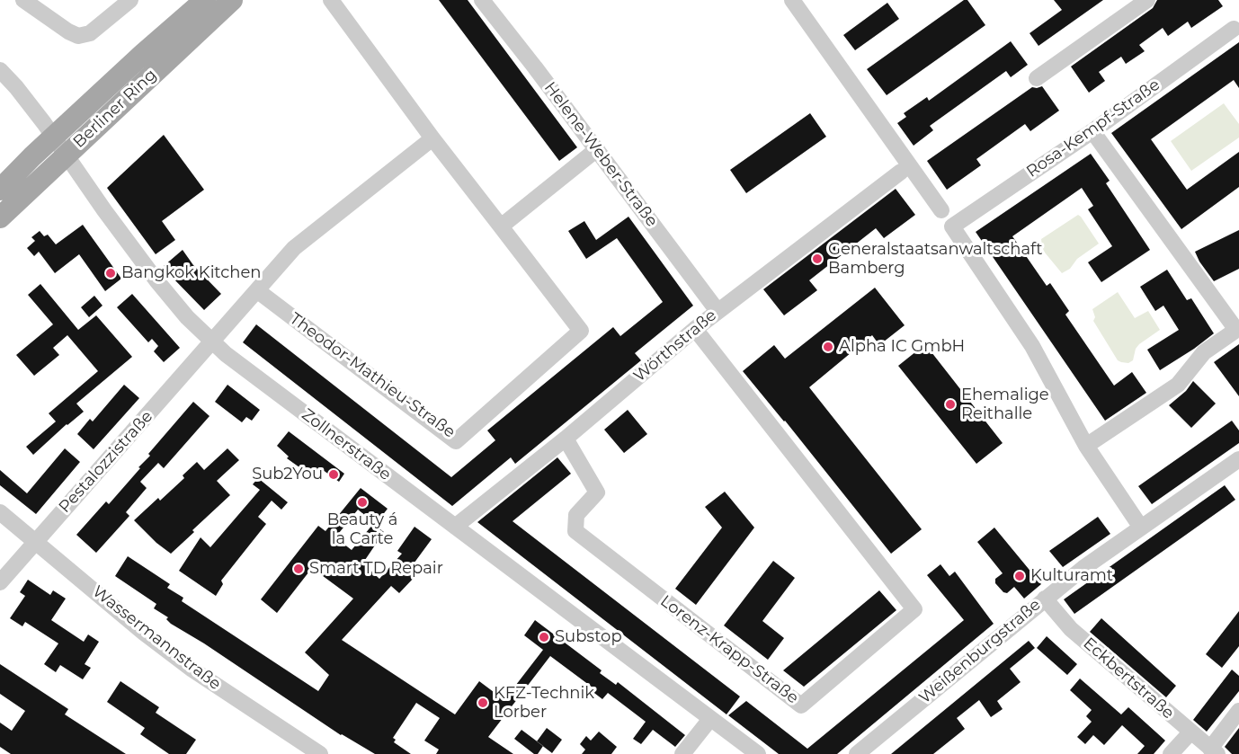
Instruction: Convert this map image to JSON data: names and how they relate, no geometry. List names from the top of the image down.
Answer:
{
  "streets": {
    "main road": ["Berliner Ring"],
    "street": [
      "Rosa-Kempf-Straße",
      "Helene-Weber-Straße",
      "Wörthstraße",
      "Theodor-Mathieu-Straße",
      "Zollnerstraße",
      "Pestalozzistraße",
      "Wassermannstraße",
      "Lorenz-Krapp-Straße",
      "Weißenburgstraße",
      "Eckbertstraße"
    ]
  },
  "crossings": [
    ["Berliner Ring", "Zollnerstraße"],
    ["Helene-Weber-Straße", "Wörthstraße"],
    ["Wörthstraße", "Zollnerstraße"],
    ["Wörthstraße", "Lorenz-Krapp-Straße"],
    ["Theodor-Mathieu-Straße", "Pestalozzistraße"],
    ["Zollnerstraße", "Pestalozzistraße"],
    ["Pestalozzistraße", "Wassermannstraße"],
    ["Weißenburgstraße", "Eckbertstraße"]
  ],
  "places": [
    "Generalstaatsanwaltschaft Bamberg",
    "Bangkok Kitchen",
    "Alpha IC GmbH",
    "Ehemalige Reithalle",
    "Sub2You",
    "Beauty á la Carte",
    "Smart TD Repair",
    "Kulturamt",
    "Substop",
    "KFZ-Technik Lorber"
  ]
}
